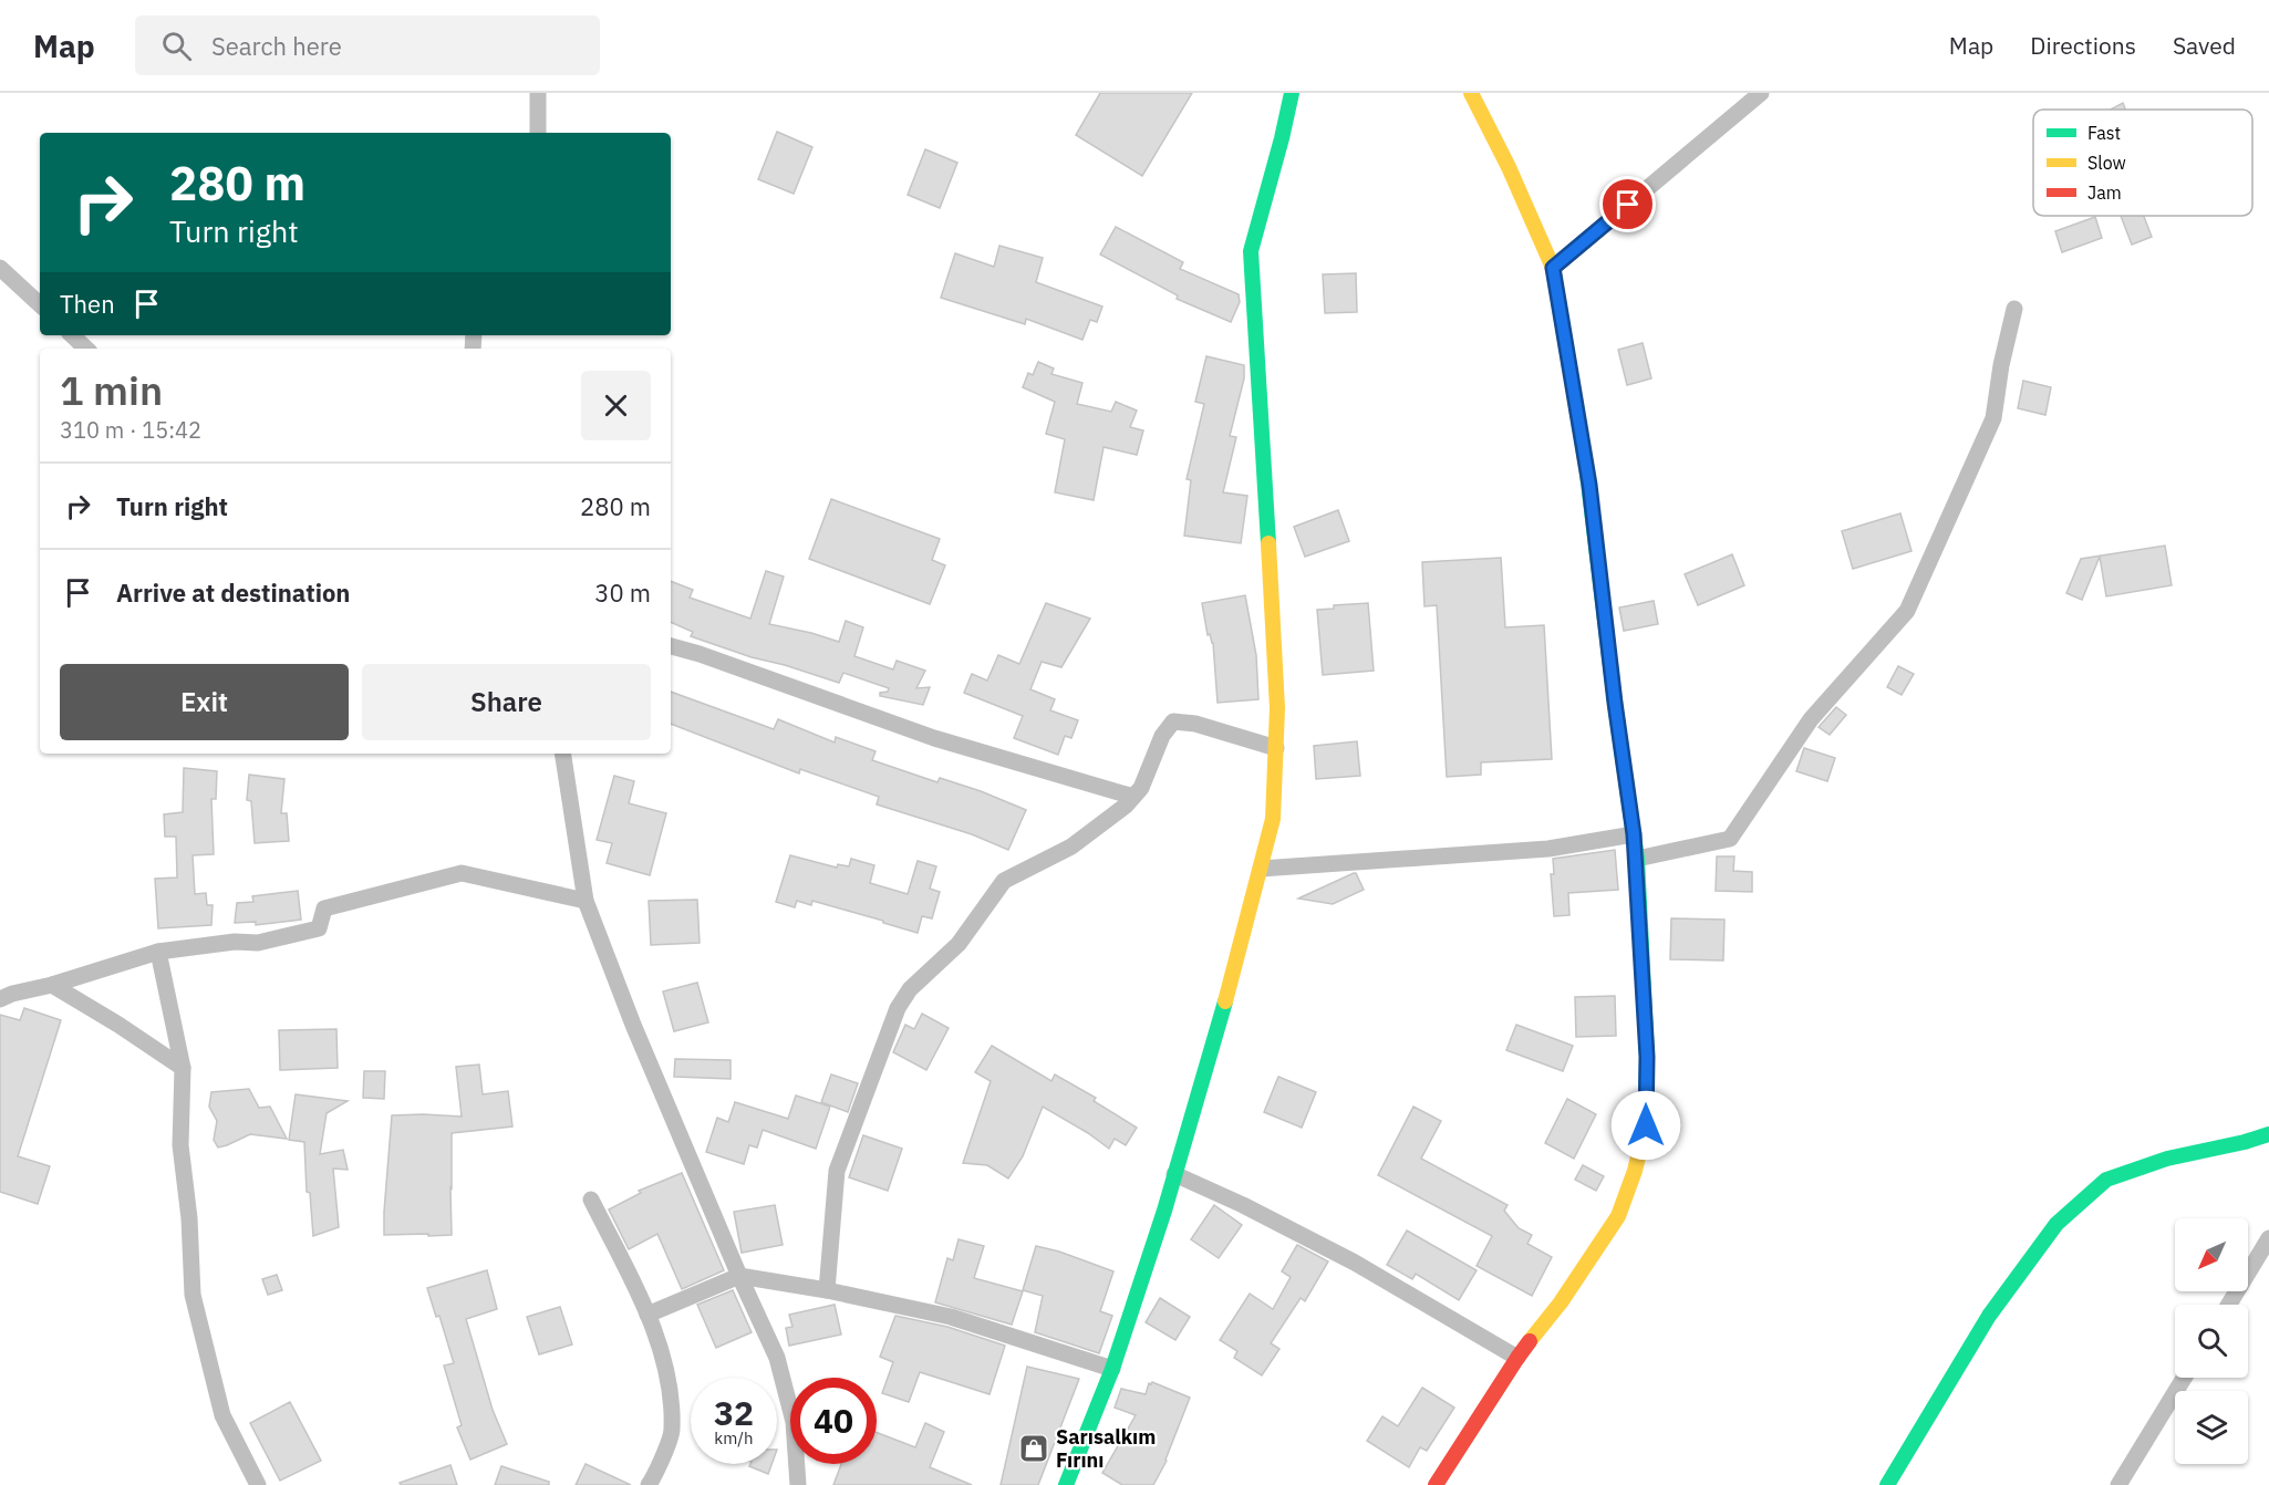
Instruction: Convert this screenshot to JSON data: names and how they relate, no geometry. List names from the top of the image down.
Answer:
{
  "places": {
    "shop": ["Sarısalkım Fırını"]
  },
  "legend": ["Fast", "Slow", "Jam"],
  "north": "bottom left",
  "page": {
    "header": "Map",
    "search": "Search here",
    "nav": ["Map", "Directions", "Saved"],
    "turn": ["280 m", "Turn right"],
    "then": "Then",
    "heading": ["1 min", "310 m · 15:42"],
    "list": [
      {
        "name": "Turn right",
        "value": "280 m"
      },
      {
        "name": "Arrive at destination",
        "value": "30 m"
      }
    ],
    "buttons": ["Exit", "Share"],
    "speed": "32 km/h",
    "limit": "40"
  }
}
